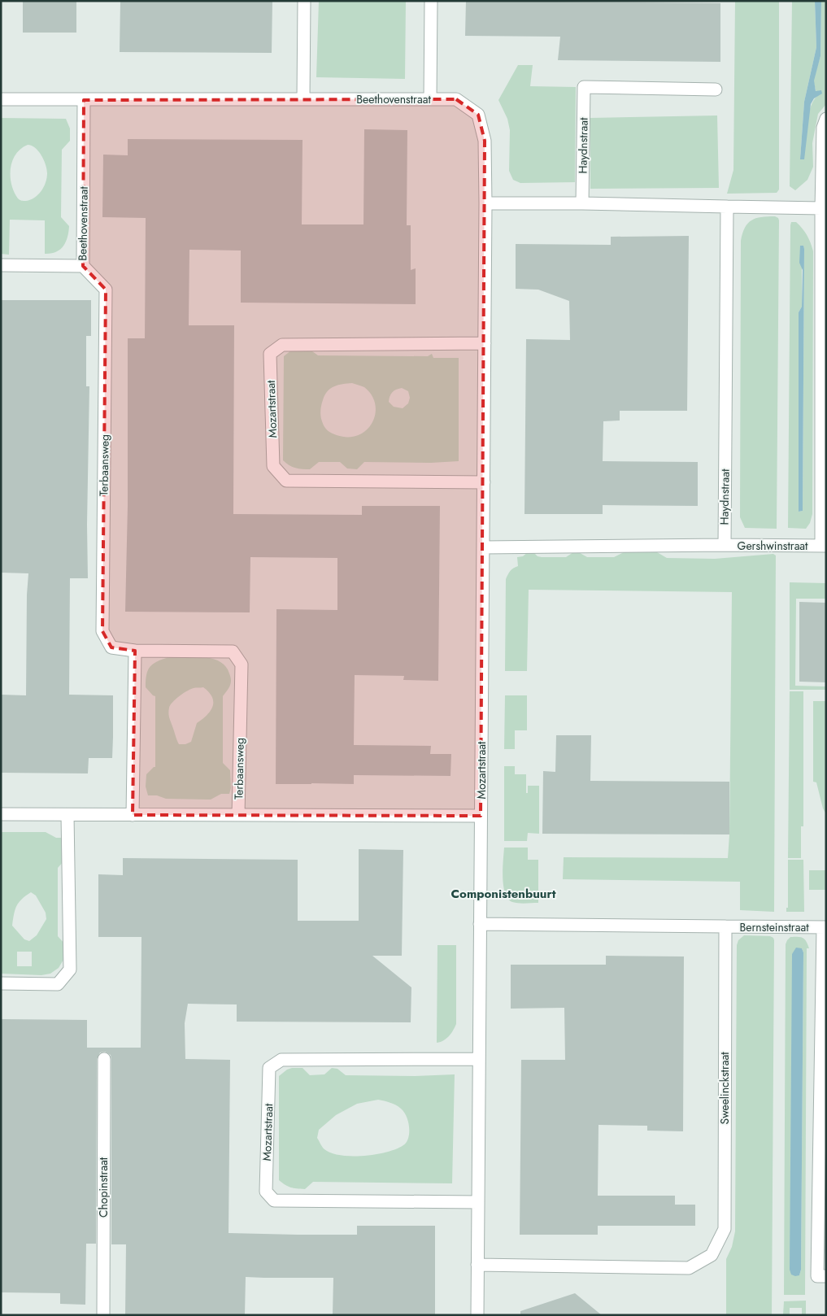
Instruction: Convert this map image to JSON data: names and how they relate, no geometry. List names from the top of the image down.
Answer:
{
  "streets": {
    "street": [
      "Beethovenstraat",
      "Haydnstraat",
      "Mozartstraat",
      "Terbaansweg",
      "Gershwinstraat",
      "Bernsteinstraat",
      "Sweelinckstraat",
      "Chopinstraat"
    ]
  },
  "crossings": [
    ["Beethovenstraat", "Mozartstraat"],
    ["Beethovenstraat", "Terbaansweg"],
    ["Haydnstraat", "Gershwinstraat"],
    ["Mozartstraat", "Terbaansweg"],
    ["Mozartstraat", "Sweelinckstraat"],
    ["Bernsteinstraat", "Sweelinckstraat"]
  ],
  "districts": ["Componistenbuurt"]
}
